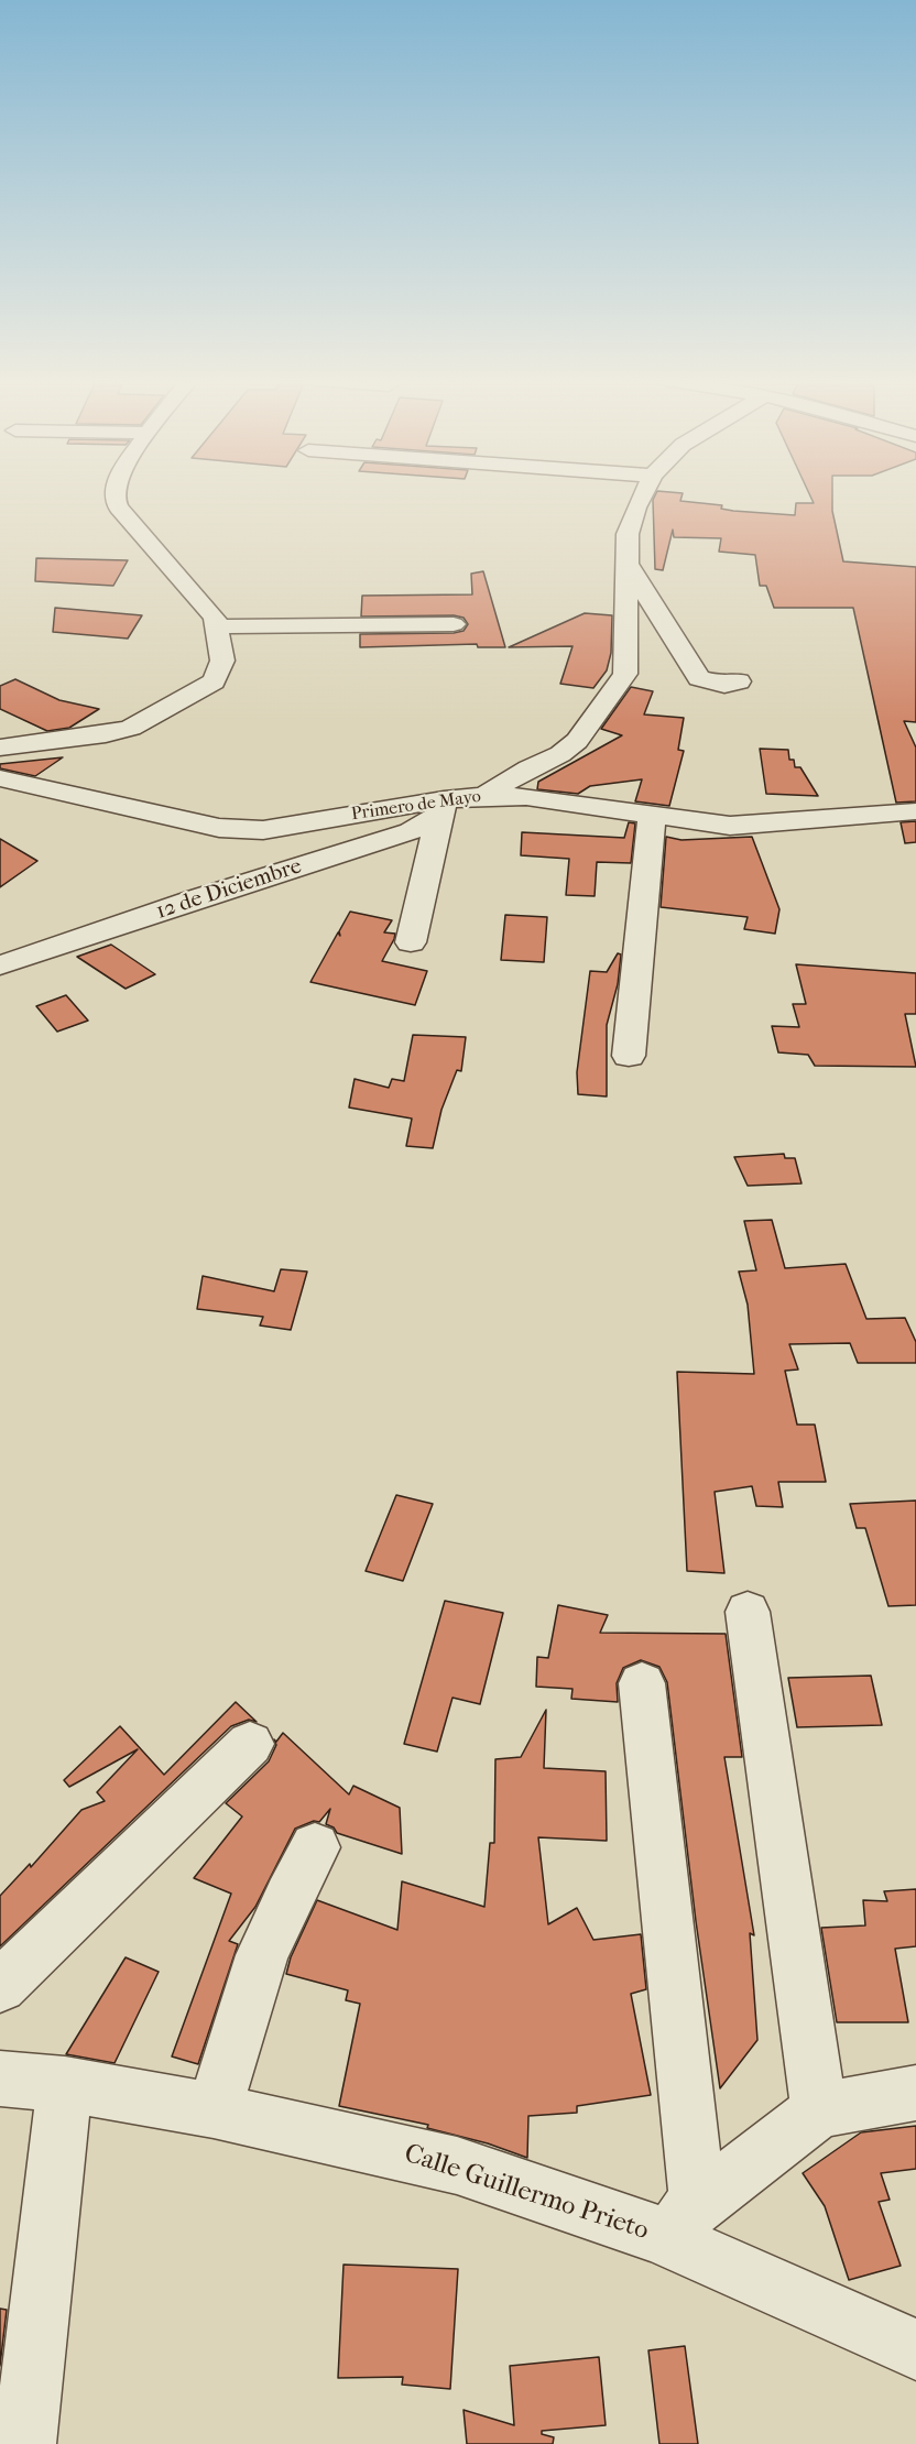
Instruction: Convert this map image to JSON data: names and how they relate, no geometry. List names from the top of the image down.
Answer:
{
  "streets": {
    "street": ["Primero de Mayo", "12 de Diciembre", "Calle Guillermo Prieto"]
  },
  "crossings": [
    ["Primero de Mayo", "12 de Diciembre"]
  ]
}
